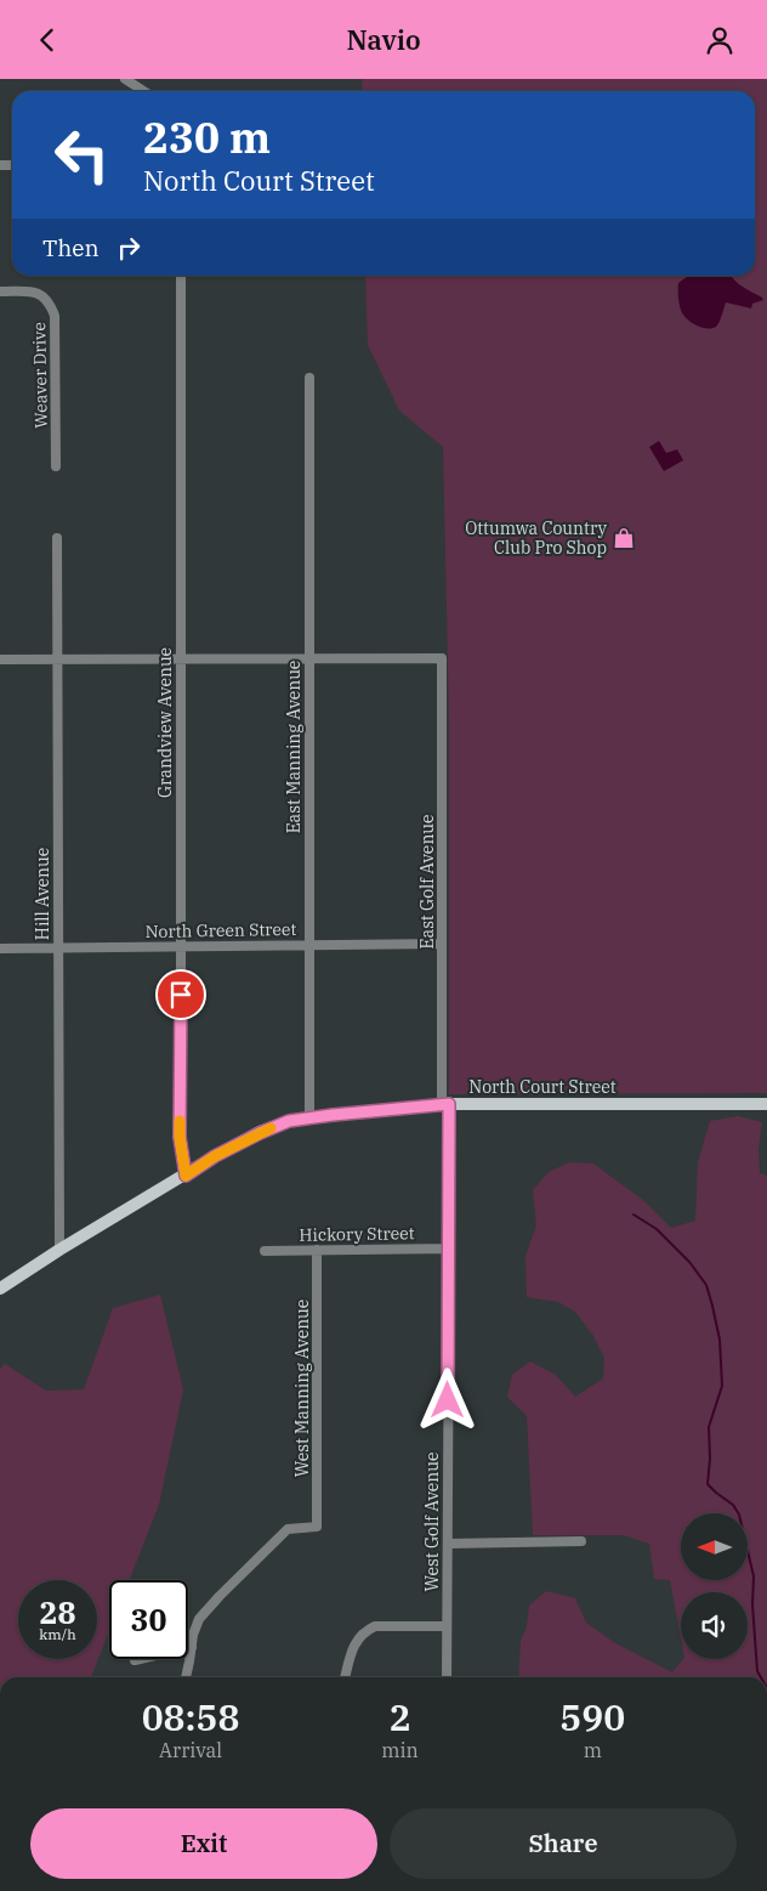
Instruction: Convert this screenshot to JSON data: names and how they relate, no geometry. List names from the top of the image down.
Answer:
{
  "streets": {
    "main road": ["North Court Street"],
    "street": [
      "Weaver Drive",
      "Grandview Avenue",
      "East Manning Avenue",
      "East Golf Avenue",
      "Hill Avenue",
      "North Green Street",
      "Hickory Street",
      "West Manning Avenue",
      "West Golf Avenue"
    ]
  },
  "crossings": [
    ["Grandview Avenue", "North Green Street"],
    ["Grandview Avenue", "North Court Street"],
    ["East Manning Avenue", "East Golf Avenue"],
    ["East Manning Avenue", "North Green Street"],
    ["East Manning Avenue", "North Court Street"],
    ["East Golf Avenue", "North Green Street"],
    ["East Golf Avenue", "North Court Street"],
    ["East Golf Avenue", "West Golf Avenue"],
    ["Hill Avenue", "North Green Street"],
    ["Hill Avenue", "North Court Street"],
    ["North Court Street", "West Golf Avenue"],
    ["Hickory Street", "West Manning Avenue"],
    ["Hickory Street", "West Golf Avenue"]
  ],
  "places": {
    "shop": ["Ottumwa Country Club Pro Shop"]
  },
  "north": "left",
  "page": {
    "header": "Navio",
    "turn": ["230 m", "North Court Street"],
    "then": "Then",
    "speed": "28 km/h",
    "limit": "30",
    "eta": [
      "08:58",
      "Arrival",
      "2",
      "min",
      "590",
      "m"
    ],
    "buttons": ["Exit", "Share"]
  }
}
